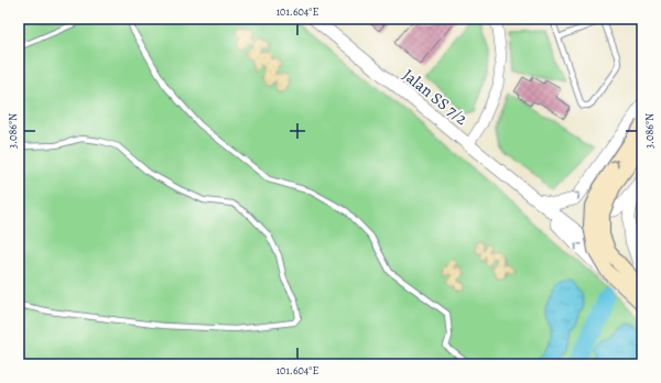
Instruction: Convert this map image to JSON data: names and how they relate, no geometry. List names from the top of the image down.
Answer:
{
  "streets": {
    "street": ["Jalan SS 7/2"]
  },
  "coordinates": ["101.604°E", "3.086°N"]
}
